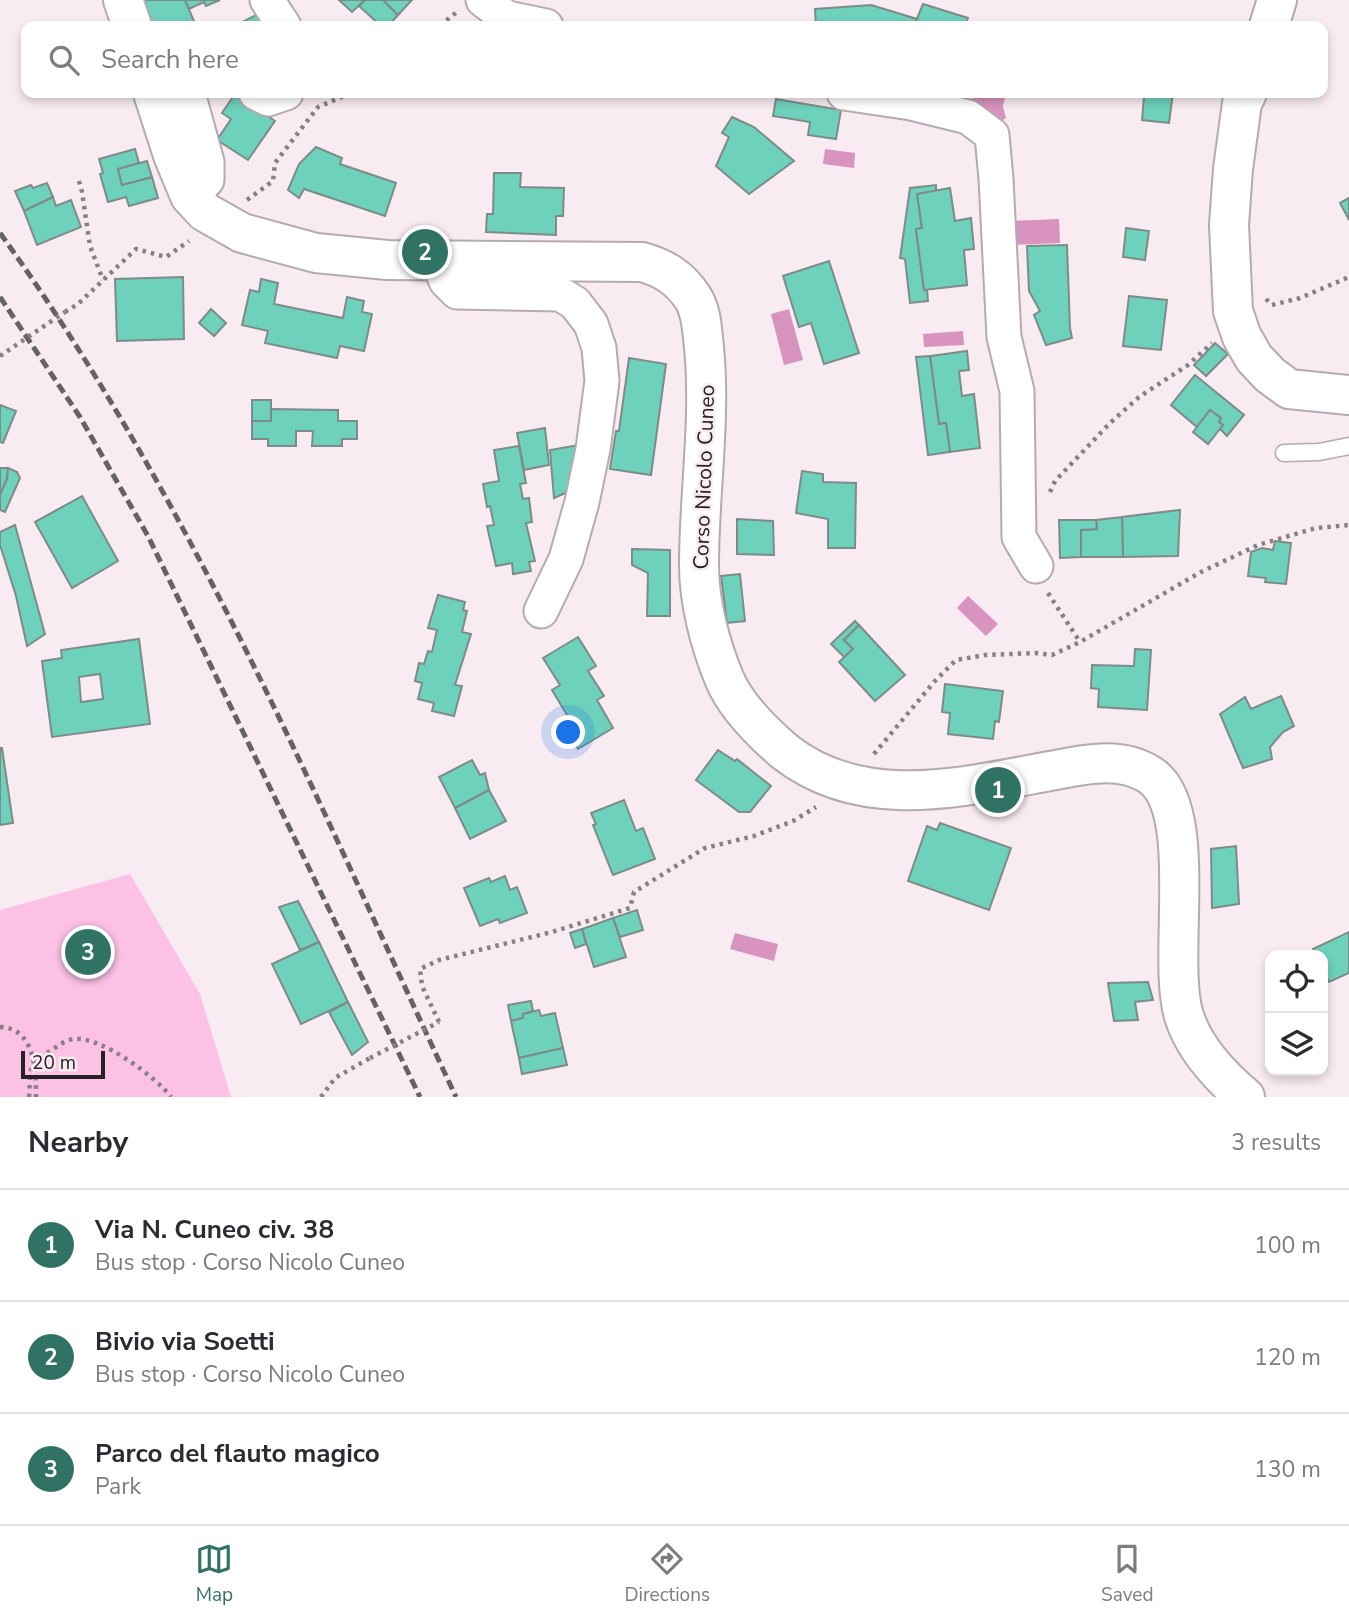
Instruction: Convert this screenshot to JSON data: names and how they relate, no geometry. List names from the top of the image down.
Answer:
{
  "streets": {
    "main road": ["Corso Nicolo Cuneo"]
  },
  "scale_bar": "20 m",
  "page": {
    "search": "Search here",
    "pins": ["2", "1", "3"],
    "scale": "20 m",
    "heading": ["Nearby", "3 results"],
    "list": [
      {
        "mark": "1",
        "name": "Via N. Cuneo civ. 38",
        "note": "Bus stop · Corso Nicolo Cuneo",
        "value": "100 m"
      },
      {
        "mark": "2",
        "name": "Bivio via Soetti",
        "note": "Bus stop · Corso Nicolo Cuneo",
        "value": "120 m"
      },
      {
        "mark": "3",
        "name": "Parco del flauto magico",
        "note": "Park",
        "value": "130 m"
      }
    ],
    "nav": ["Map", "Directions", "Saved"]
  }
}
